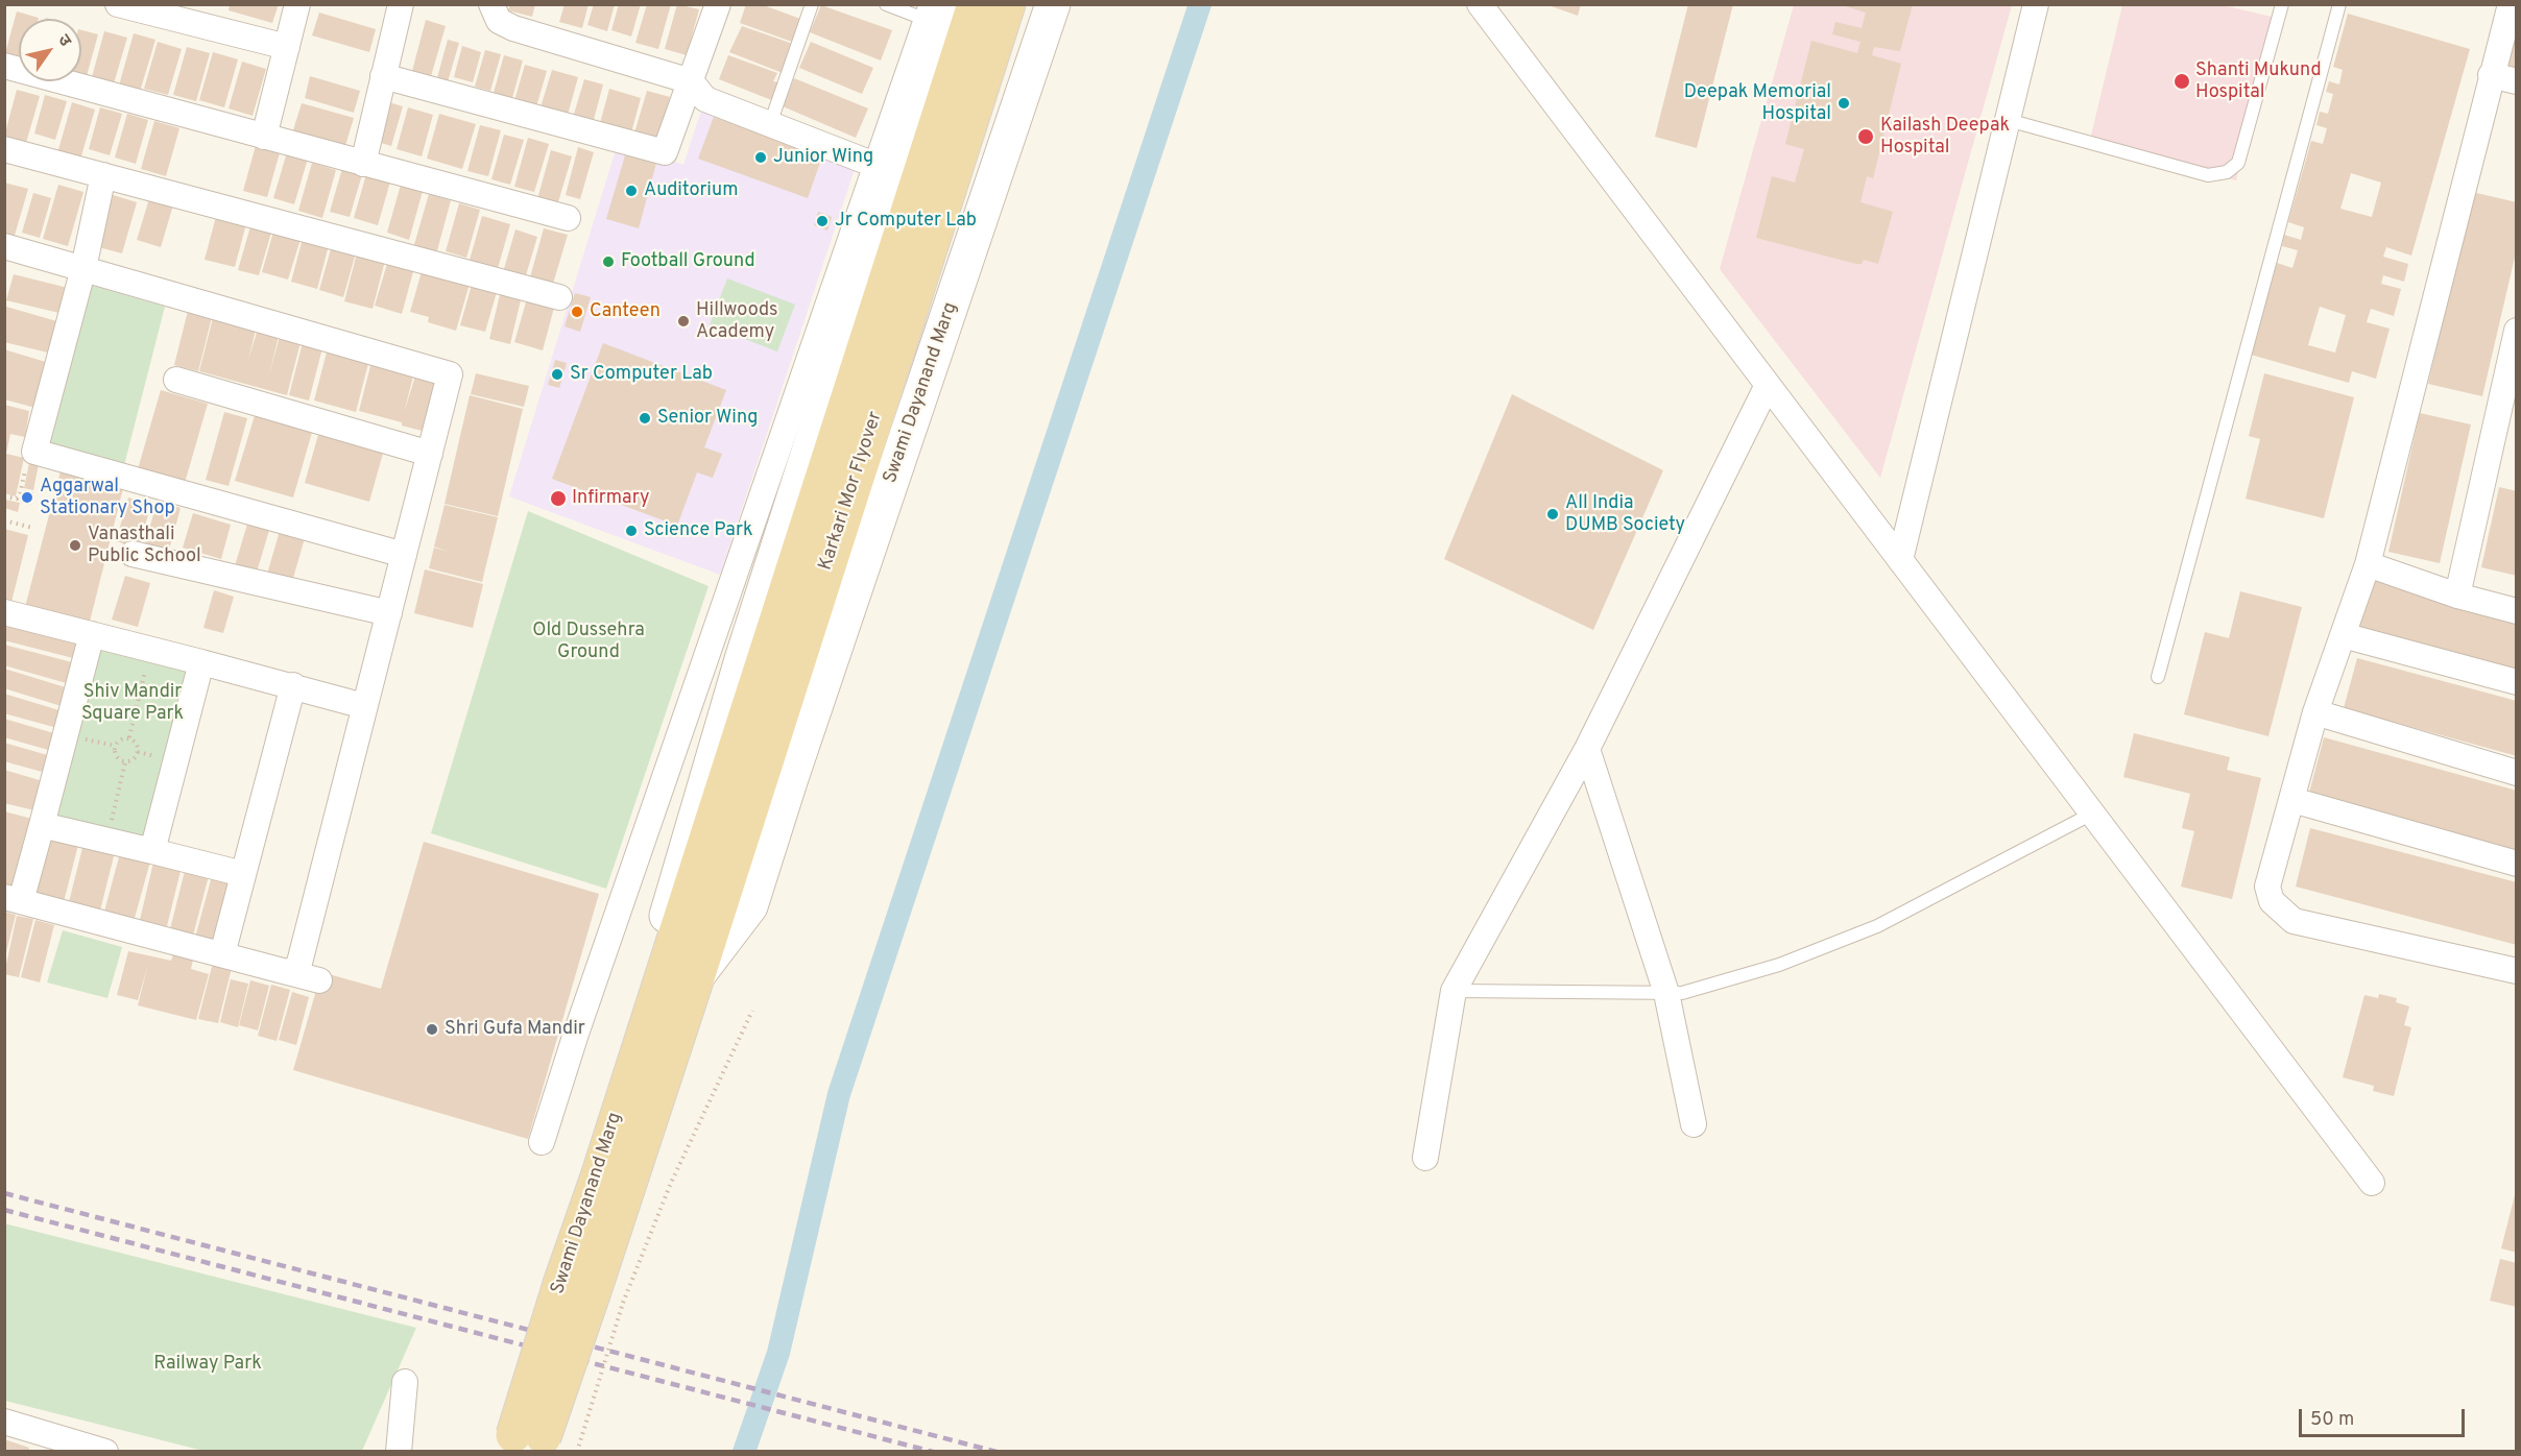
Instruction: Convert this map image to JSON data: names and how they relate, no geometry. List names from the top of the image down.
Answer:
{
  "streets": {
    "main road": ["Swami Dayanand Marg", "Karkari Mor Flyover"]
  },
  "crossings": [
    ["Swami Dayanand Marg", "Karkari Mor Flyover"]
  ],
  "parks": ["Old Dussehra Ground", "Shiv Mandir Square Park", "Railway Park"],
  "places": [
    "Shanti Mukund Hospital",
    "Deepak Memorial Hospital",
    "Kailash Deepak Hospital",
    "Junior Wing",
    "Auditorium",
    "Jr Computer Lab",
    "Football Ground",
    "Canteen",
    "Hillwoods Academy",
    "Sr Computer Lab",
    "Senior Wing",
    "Aggarwal Stationary Shop",
    "Infirmary",
    "All India DUMB Society",
    "Science Park",
    "Vanasthali Public School",
    "Shri Gufa Mandir"
  ],
  "scale_bar": "50 m",
  "north": "top right"
}
